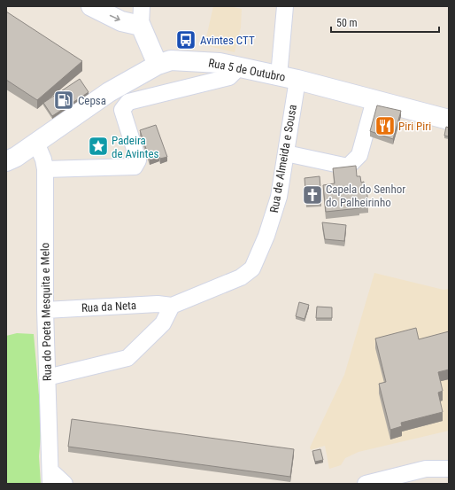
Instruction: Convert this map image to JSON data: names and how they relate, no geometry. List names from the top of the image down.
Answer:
{
  "streets": {
    "street": [
      "Rua 5 de Outubro",
      "Rua de Almeida e Sousa",
      "Rua da Neta",
      "Rua do Poeta Mesquita e Melo"
    ]
  },
  "crossings": [
    ["Rua 5 de Outubro", "Rua de Almeida e Sousa"],
    ["Rua 5 de Outubro", "Rua do Poeta Mesquita e Melo"],
    ["Rua de Almeida e Sousa", "Rua da Neta"],
    ["Rua da Neta", "Rua do Poeta Mesquita e Melo"]
  ],
  "places": {
    "bus stop": ["Avintes CTT"],
    "fuel station": ["Cepsa"],
    "restaurant": ["Piri Piri"],
    "place": ["Padeira de Avintes"],
    "church": ["Capela do Senhor do Palheirinho"]
  },
  "scale_bar": "50 m"
}
